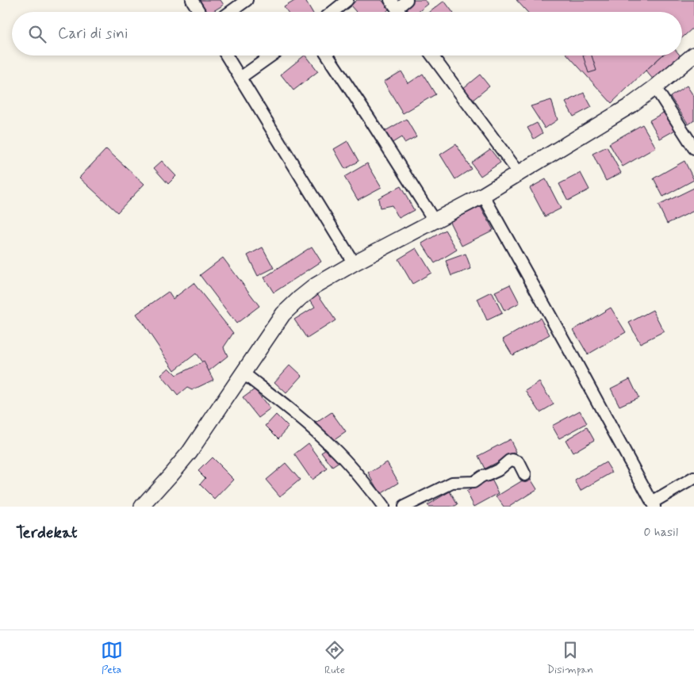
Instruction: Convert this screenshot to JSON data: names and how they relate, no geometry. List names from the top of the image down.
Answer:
{
  "page": {
    "search": "Cari di sini",
    "heading": ["Terdekat", "0 hasil"],
    "nav": ["Peta", "Rute", "Disimpan"]
  }
}
